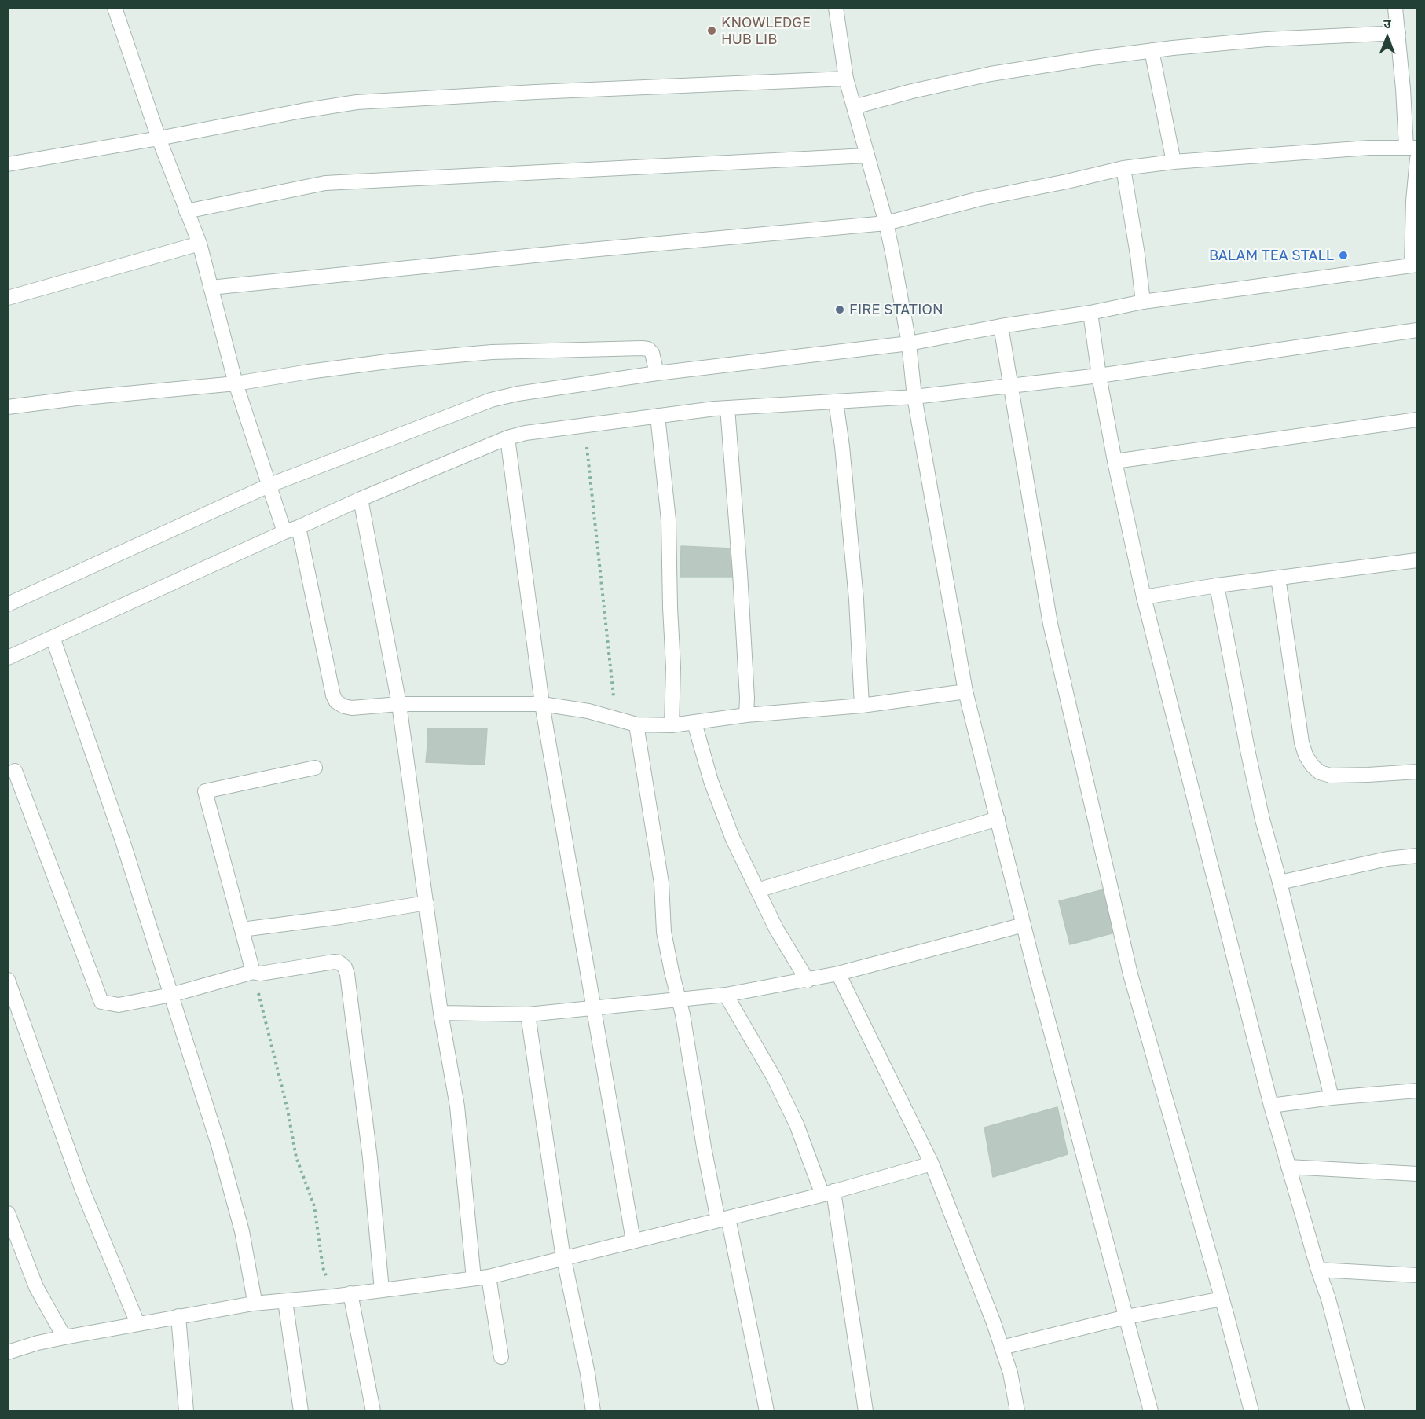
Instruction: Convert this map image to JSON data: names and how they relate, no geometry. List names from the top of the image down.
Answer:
{
  "places": ["KNOWLEDGE HUB LIB", "BALAM TEA STALL", "FIRE STATION"],
  "north": "top"
}
